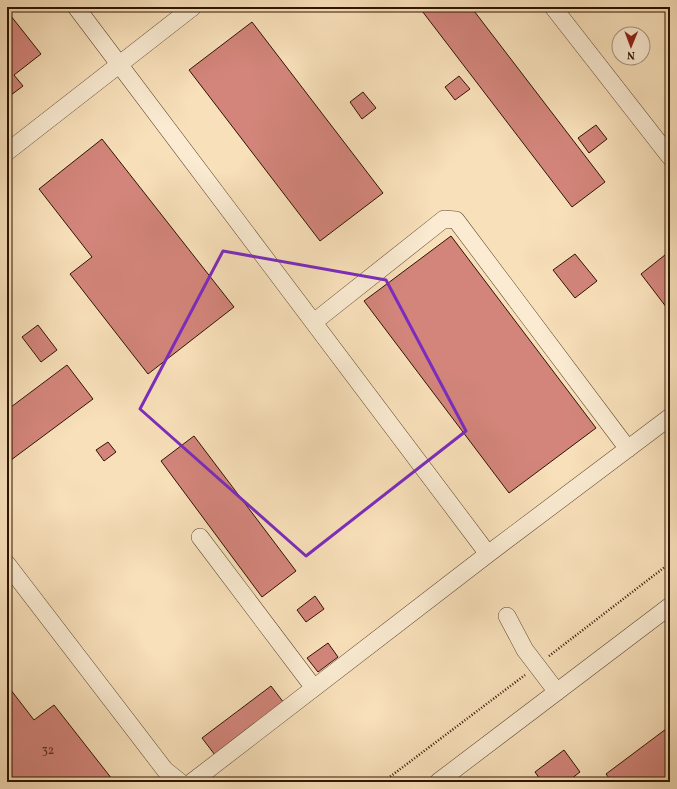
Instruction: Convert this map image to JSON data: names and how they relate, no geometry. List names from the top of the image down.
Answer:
{
  "house_numbers": ["32"],
  "north": "bottom"
}
